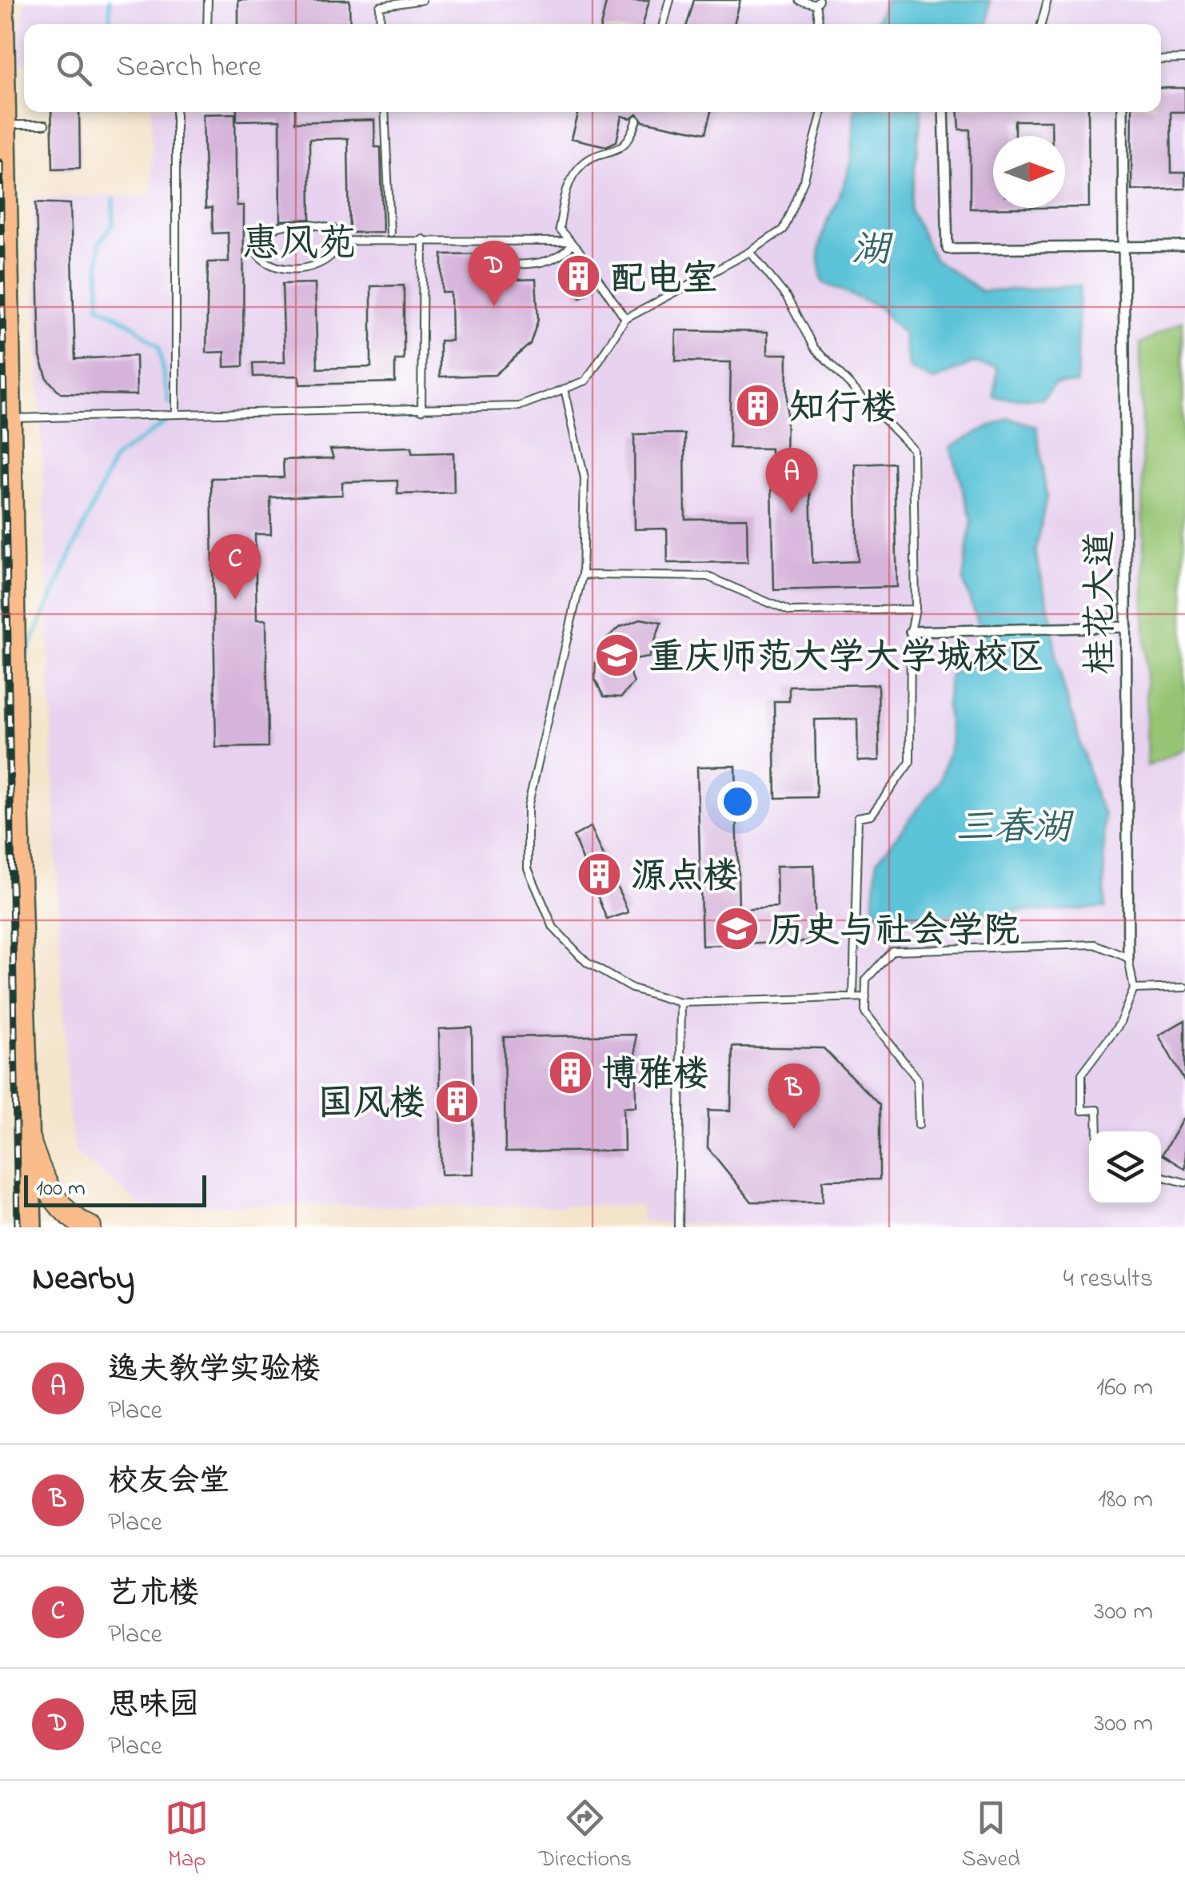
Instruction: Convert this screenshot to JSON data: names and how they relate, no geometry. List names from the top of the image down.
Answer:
{
  "streets": {
    "street": ["桂花大道"]
  },
  "districts": ["惠风苑"],
  "water": ["湖", "三春湖"],
  "places": {
    "building": [
      "配电室",
      "知行楼",
      "源点楼",
      "博雅楼",
      "国风楼"
    ],
    "school or university": ["重庆师范大学大学城校区", "历史与社会学院"]
  },
  "scale_bar": "100 m",
  "north": "right",
  "page": {
    "search": "Search here",
    "pins": [
      "D",
      "A",
      "C",
      "B"
    ],
    "scale": "100 m",
    "heading": ["Nearby", "4 results"],
    "list": [
      {
        "mark": "A",
        "name": "逸夫教学实验楼",
        "note": "Place",
        "value": "160 m"
      },
      {
        "mark": "B",
        "name": "校友会堂",
        "note": "Place",
        "value": "180 m"
      },
      {
        "mark": "C",
        "name": "艺术楼",
        "note": "Place",
        "value": "300 m"
      },
      {
        "mark": "D",
        "name": "思味园",
        "note": "Place",
        "value": "300 m"
      }
    ],
    "nav": ["Map", "Directions", "Saved"]
  }
}
